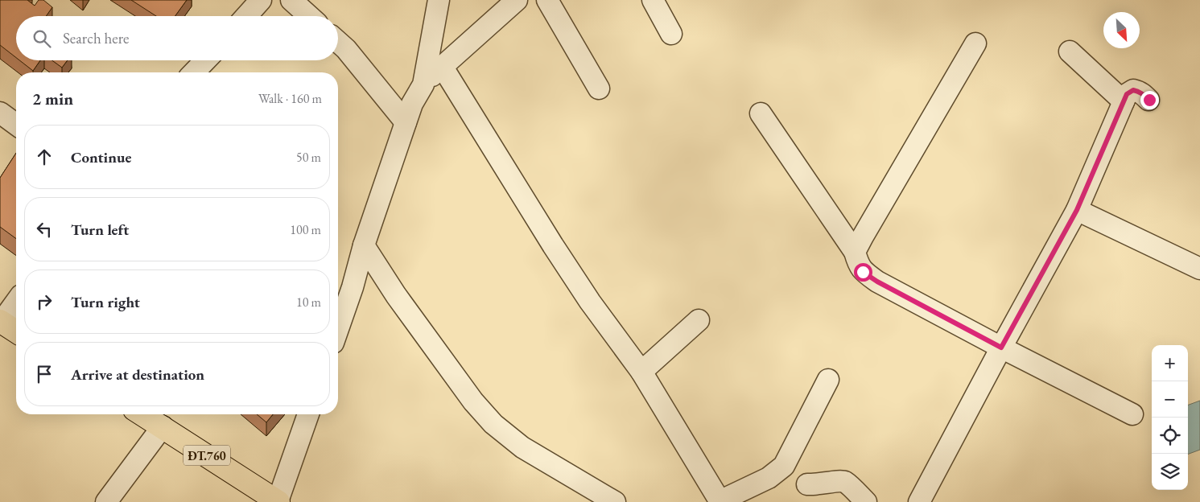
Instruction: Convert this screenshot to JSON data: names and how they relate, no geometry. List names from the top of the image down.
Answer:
{
  "streets": {
    "main road": ["ĐT.760"]
  },
  "north": "bottom right",
  "page": {
    "search": "Search here",
    "heading": ["2 min", "Walk · 160 m"],
    "list": [
      ["Continue", "50 m"],
      ["Turn left", "100 m"],
      ["Turn right", "10 m"],
      "Arrive at destination"
    ],
    "map_buttons": ["+", "−"]
  }
}
